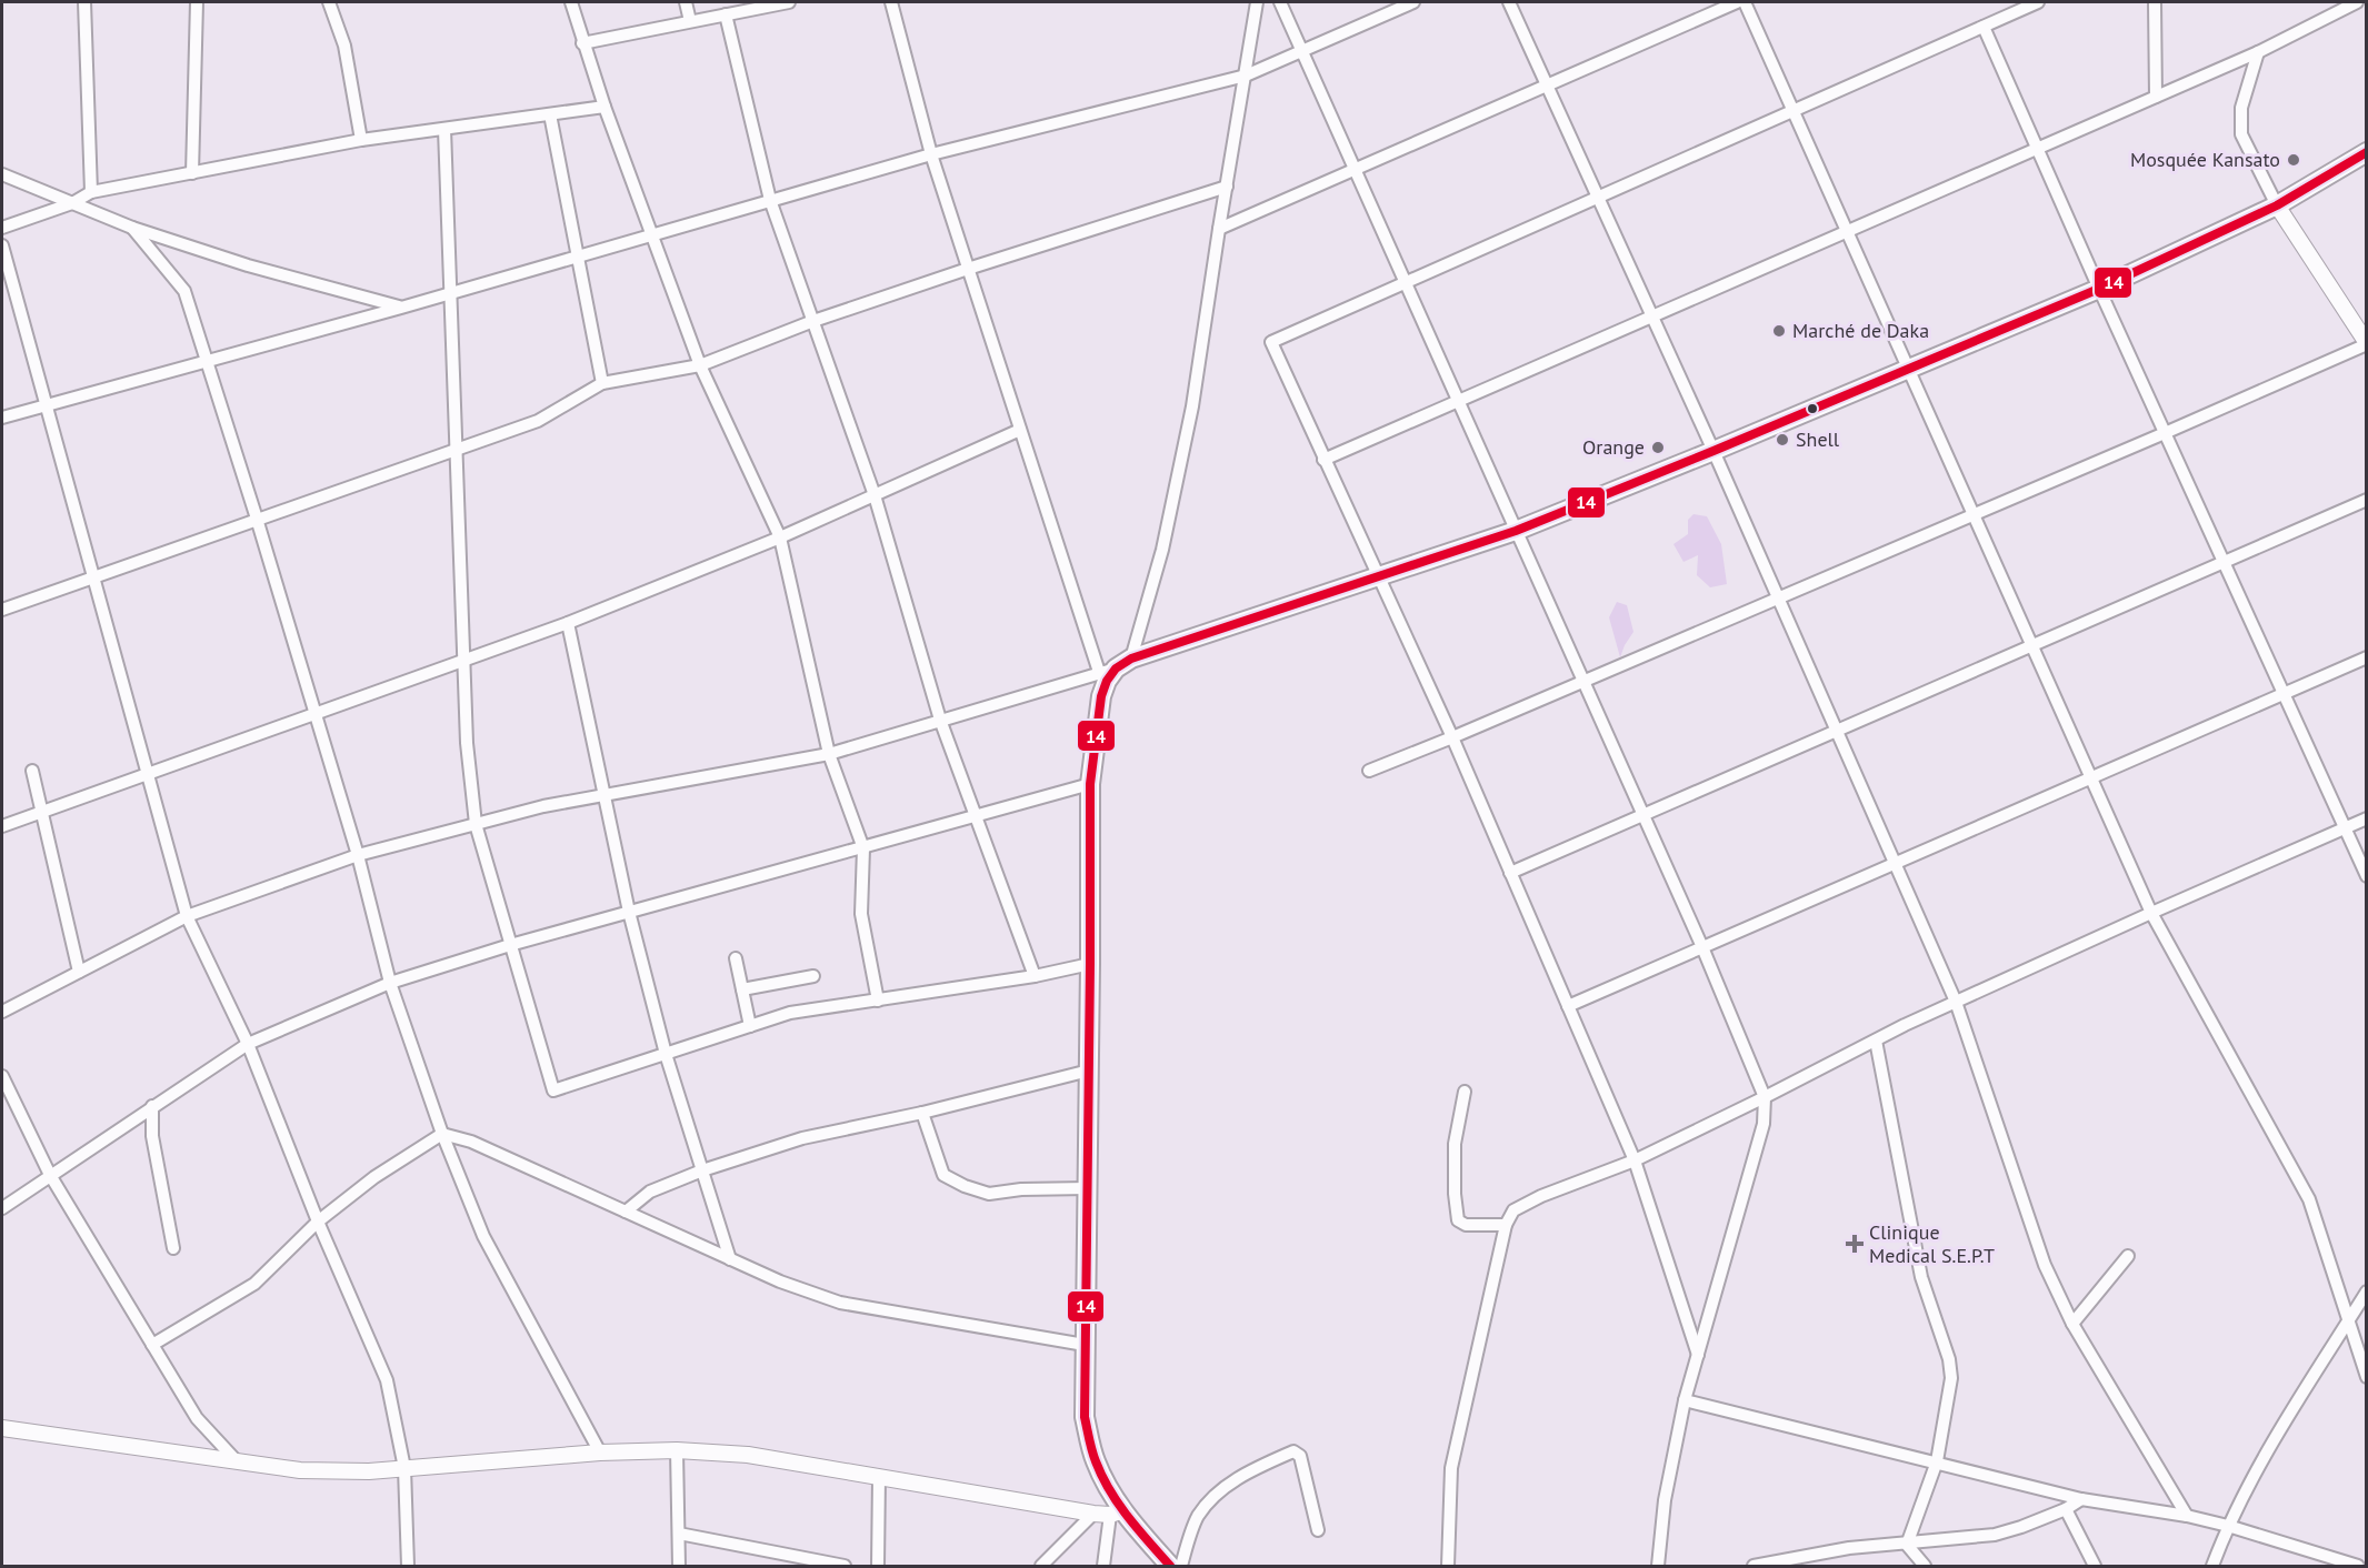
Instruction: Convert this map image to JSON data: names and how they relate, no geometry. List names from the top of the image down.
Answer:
{
  "places": {
    "other": [
      "Mosquée Kansato",
      "Marché de Daka",
      "Shell",
      "Orange"
    ],
    "health": ["Clinique Medical S.E.P.T"]
  },
  "lines": ["transit line 14"]
}
